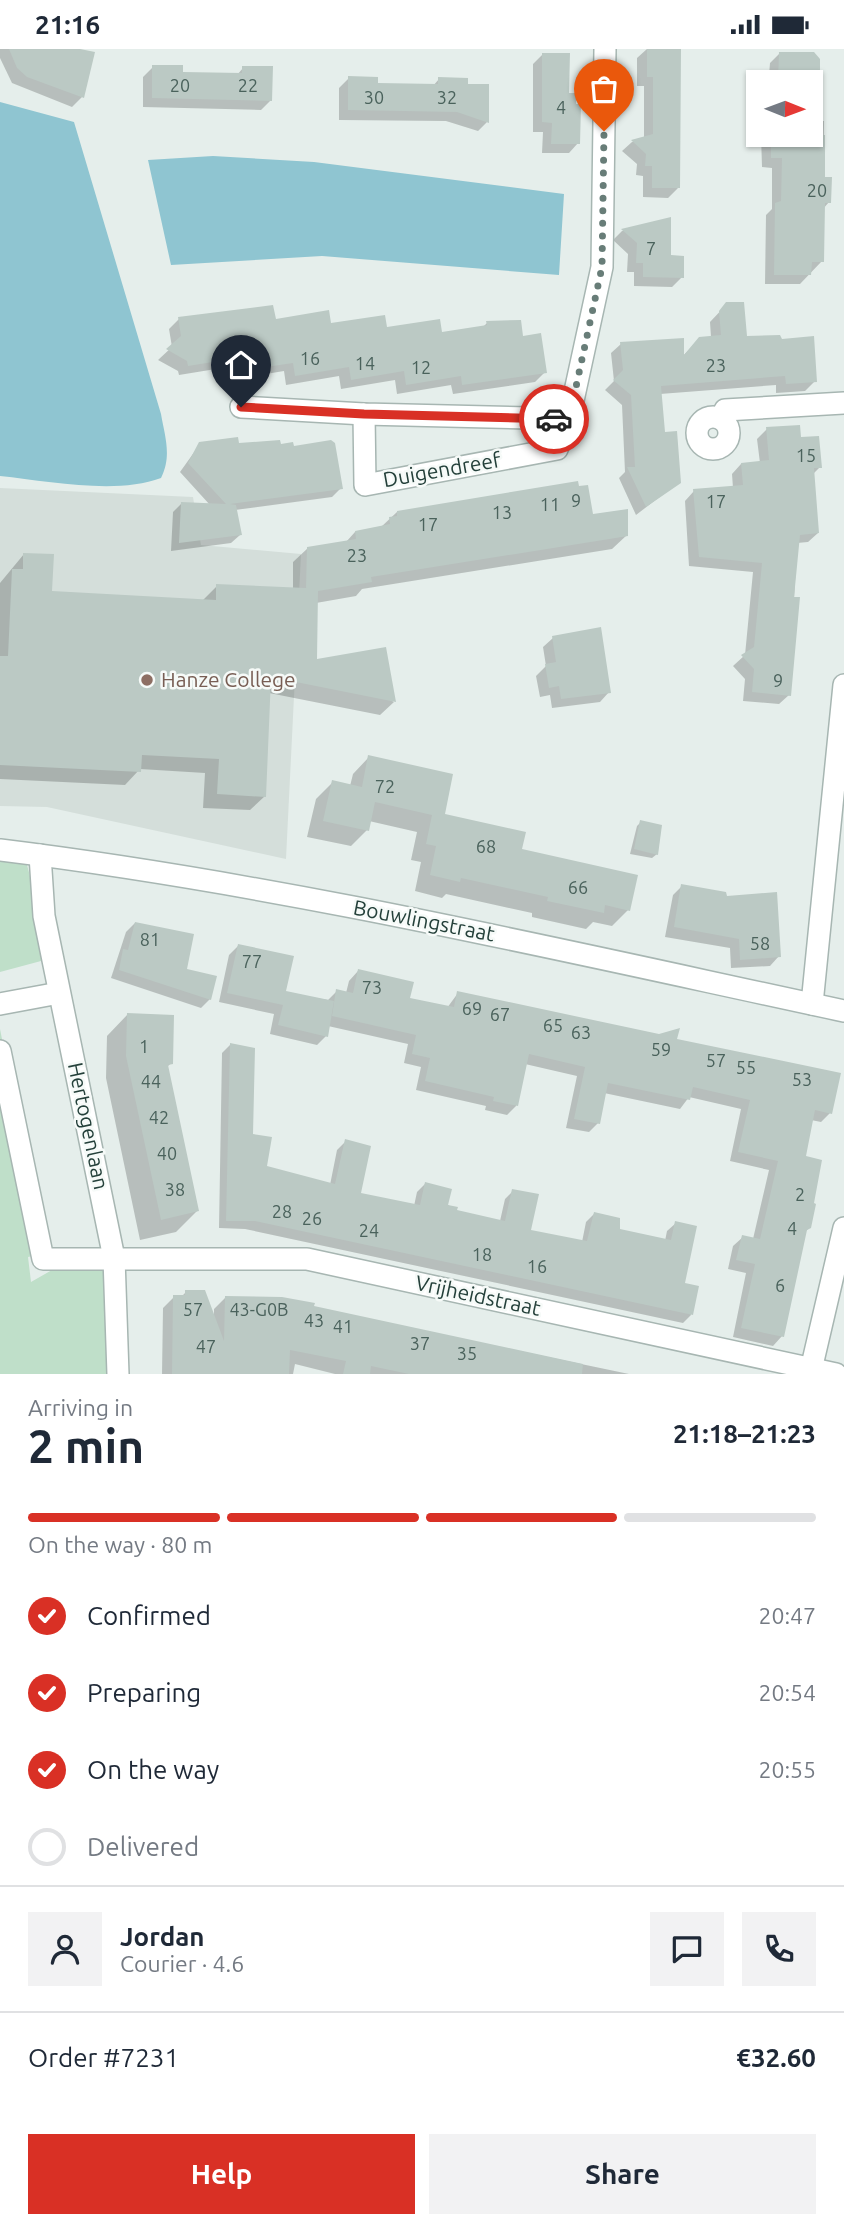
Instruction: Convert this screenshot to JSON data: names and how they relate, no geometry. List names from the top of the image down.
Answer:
{
  "streets": {
    "street": [
      "Duigendreef",
      "Bouwlingstraat",
      "Hertogenlaan",
      "Vrijheidstraat"
    ]
  },
  "crossings": [
    ["Bouwlingstraat", "Hertogenlaan"],
    ["Hertogenlaan", "Vrijheidstraat"]
  ],
  "places": ["Hanze College"],
  "house_numbers": [
    "20",
    "22",
    "30",
    "32",
    "4",
    "20",
    "7",
    "16",
    "14",
    "23",
    "12",
    "15",
    "9",
    "17",
    "11",
    "13",
    "17",
    "23",
    "9",
    "72",
    "68",
    "66",
    "81",
    "58",
    "77",
    "73",
    "69",
    "67",
    "65",
    "63",
    "1",
    "59",
    "57",
    "55",
    "53",
    "44",
    "42",
    "40",
    "38",
    "2",
    "28",
    "26",
    "4",
    "24",
    "18",
    "16",
    "6",
    "57",
    "43-G0B",
    "43",
    "41",
    "37",
    "47",
    "35"
  ],
  "north": "right",
  "page": {
    "status": "21:16",
    "heading": ["2 min", "Arriving in", "21:18–21:23"],
    "panel": [
      "Jordan",
      "Courier · 4.6",
      "Order #7231",
      "€32.60"
    ],
    "bar": "On the way · 80 m",
    "list": [
      ["Confirmed", "20:47"],
      ["Preparing", "20:54"],
      ["On the way", "20:55"],
      "Delivered"
    ],
    "buttons": ["Help", "Share"]
  }
}
